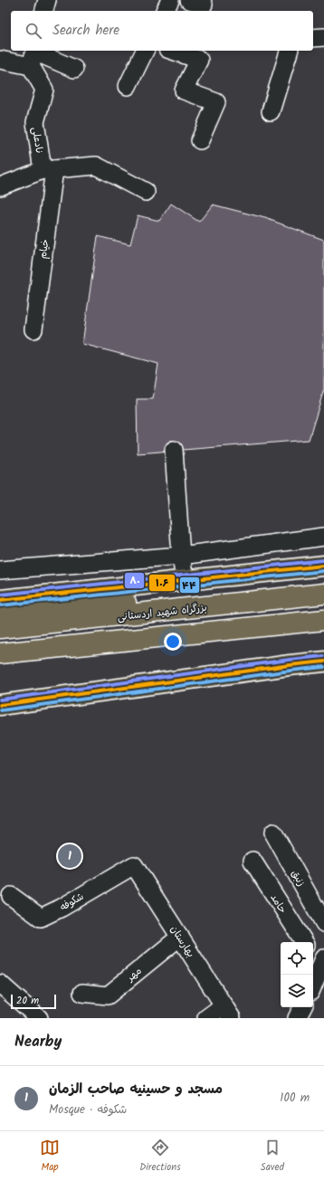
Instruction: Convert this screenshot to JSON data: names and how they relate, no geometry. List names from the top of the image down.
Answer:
{
  "streets": {
    "main road": ["بزرگراه شهید اردستانی"],
    "street": [
      "نادعلی",
      "خیام",
      "زنبق",
      "شکوفه",
      "حامد",
      "بهارستان",
      "مهر"
    ]
  },
  "crossings": [
    ["نادعلی", "خیام"],
    ["شکوفه", "بهارستان"],
    ["بهارستان", "مهر"]
  ],
  "lines": ["transit line ۸۰", "transit line ۱۰۶", "transit line ۴۴"],
  "scale_bar": "20 m",
  "page": {
    "search": "Search here",
    "pins": "1",
    "scale": "20 m",
    "heading": "Nearby",
    "list": [
      {
        "mark": "1",
        "name": "مسجد و حسینیه صاحب الزمان",
        "note": "Mosque · شکوفه",
        "value": "100 m"
      }
    ],
    "nav": ["Map", "Directions", "Saved"]
  }
}
